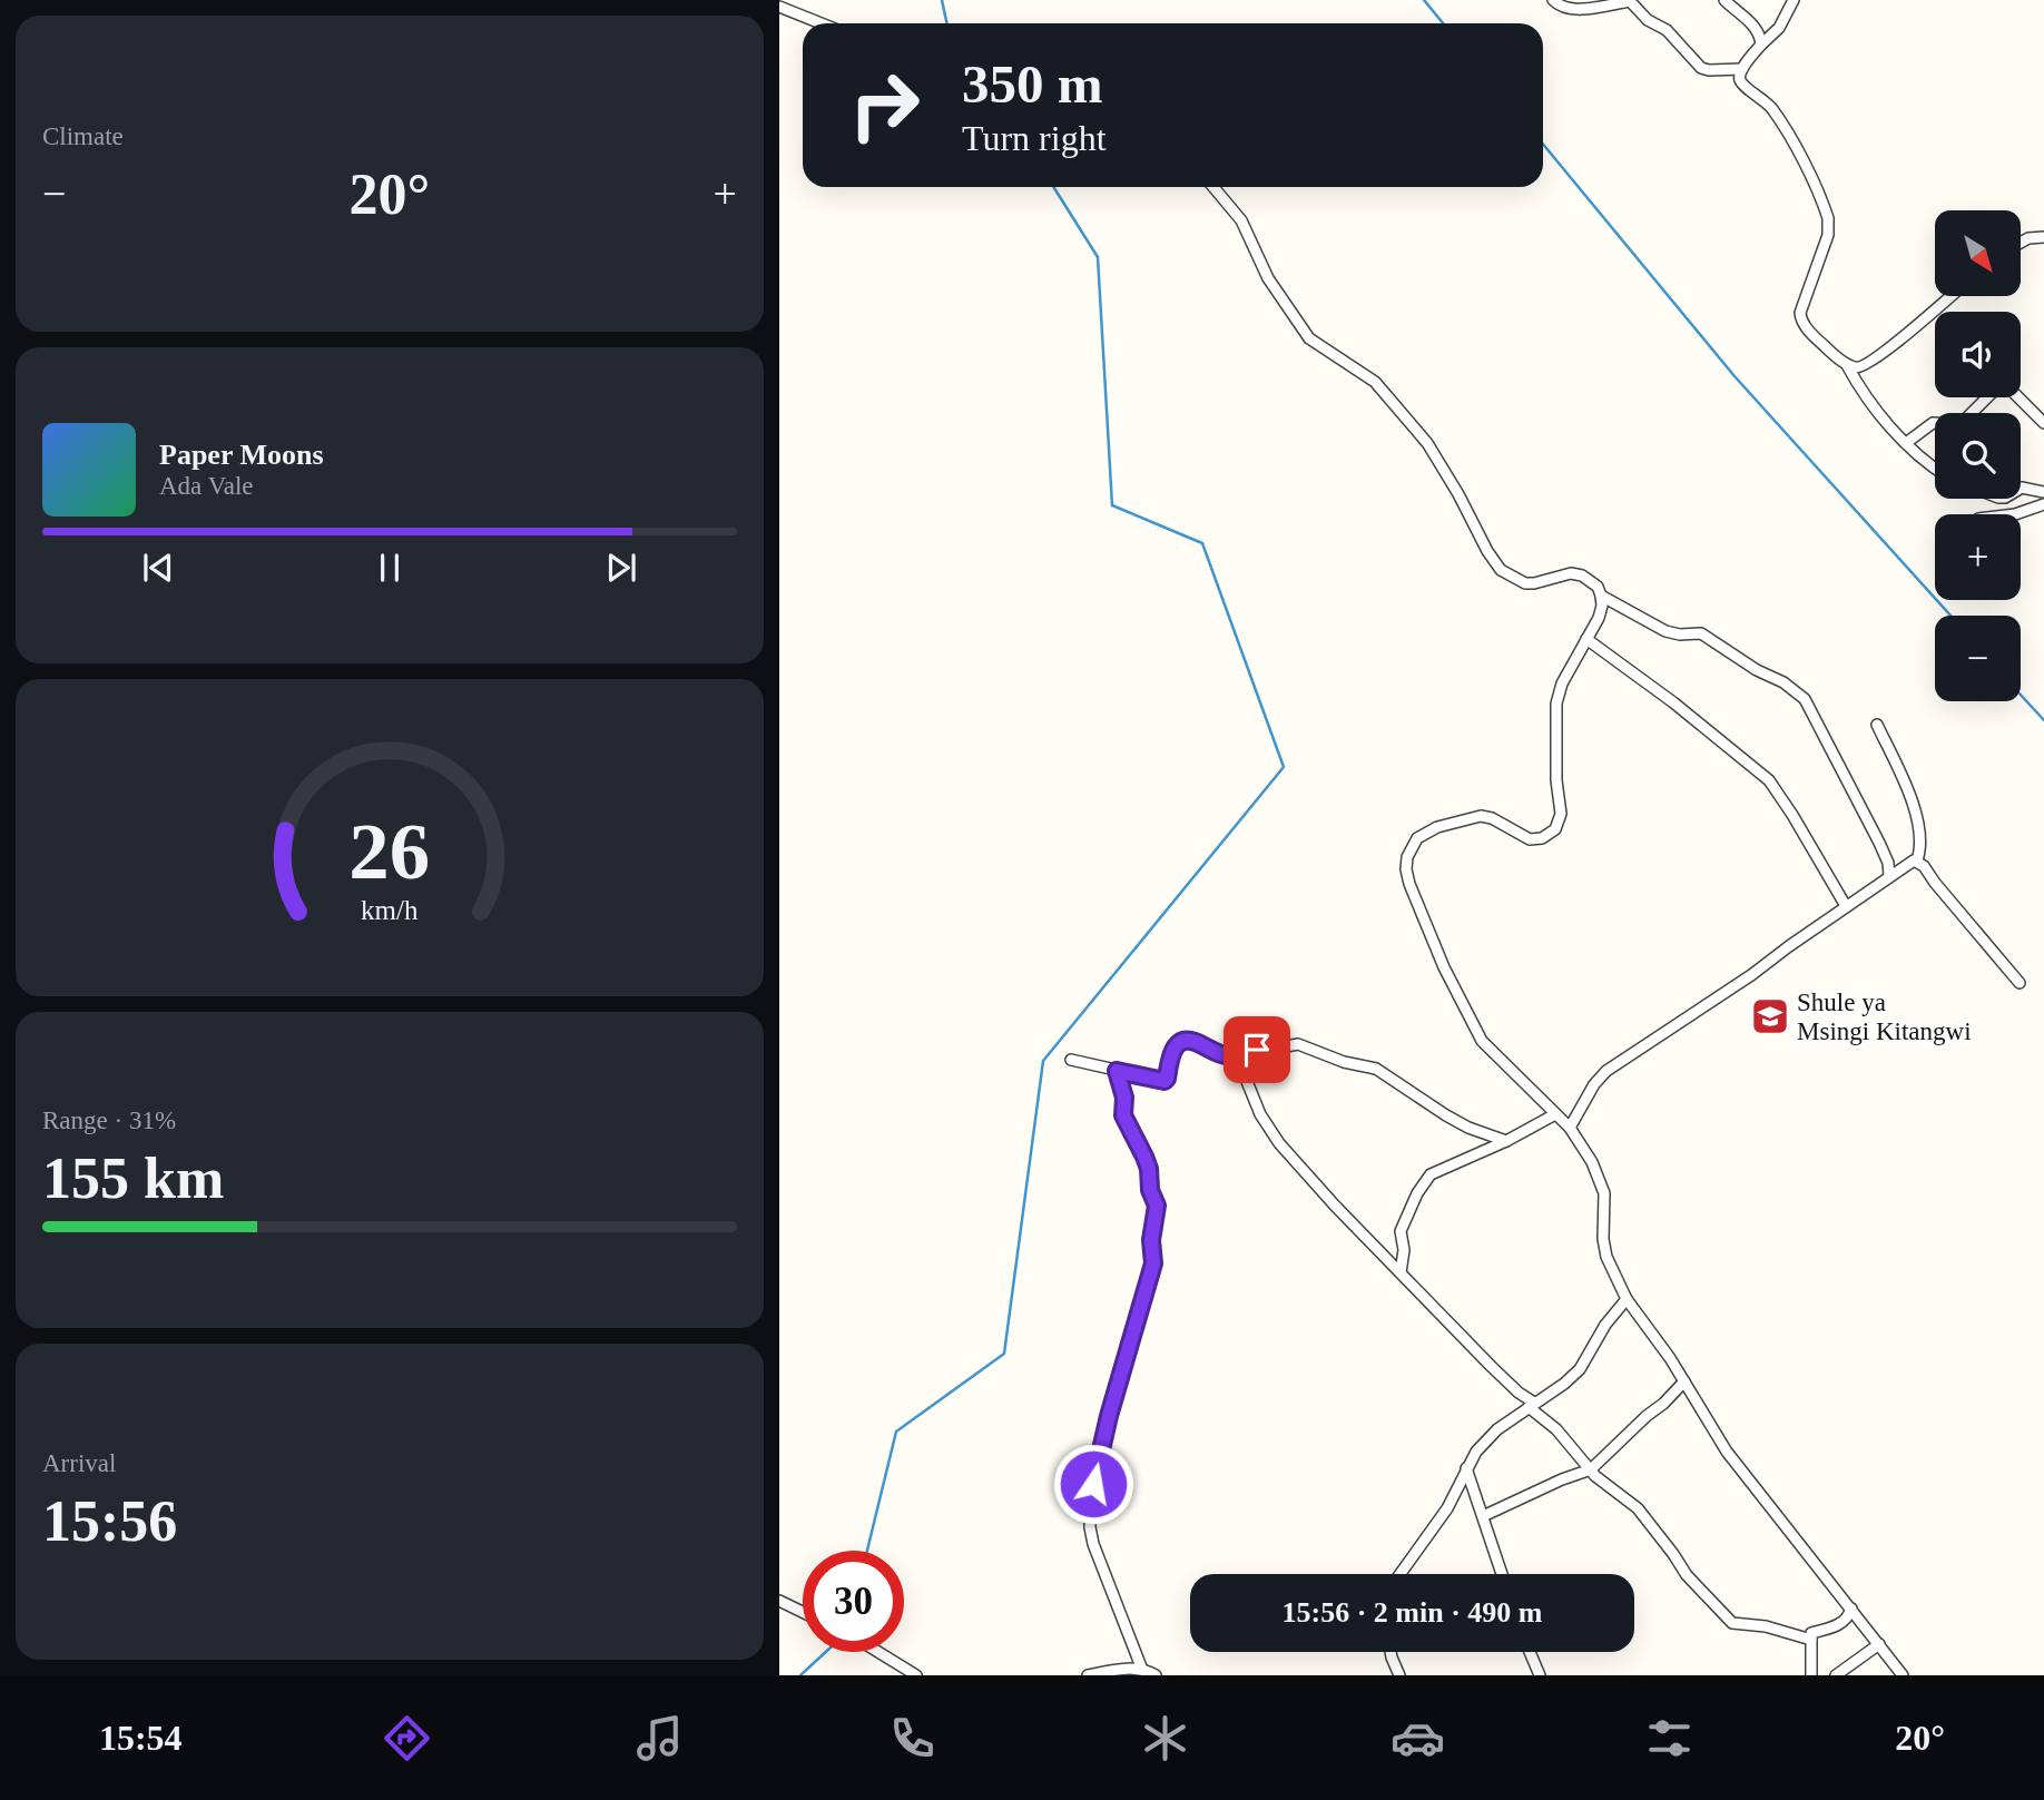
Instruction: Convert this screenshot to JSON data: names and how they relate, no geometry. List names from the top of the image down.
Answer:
{
  "places": {
    "school or university": ["Shule ya Msingi Kitangwi"]
  },
  "north": "bottom right",
  "page": {
    "tile": [
      "Climate",
      ["Range · 31%", "155 km"],
      ["Arrival", "15:56"]
    ],
    "turn": ["350 m", "Turn right"],
    "heat": ["−", "20°", "+"],
    "map_buttons": ["+", "−"],
    "song": ["Paper Moons", "Ada Vale"],
    "limit": "30",
    "trip": "15:56 · 2 min · 490 m",
    "tabs": ["15:54", "20°"],
    "gauge": ["26", "km/h"]
  }
}
